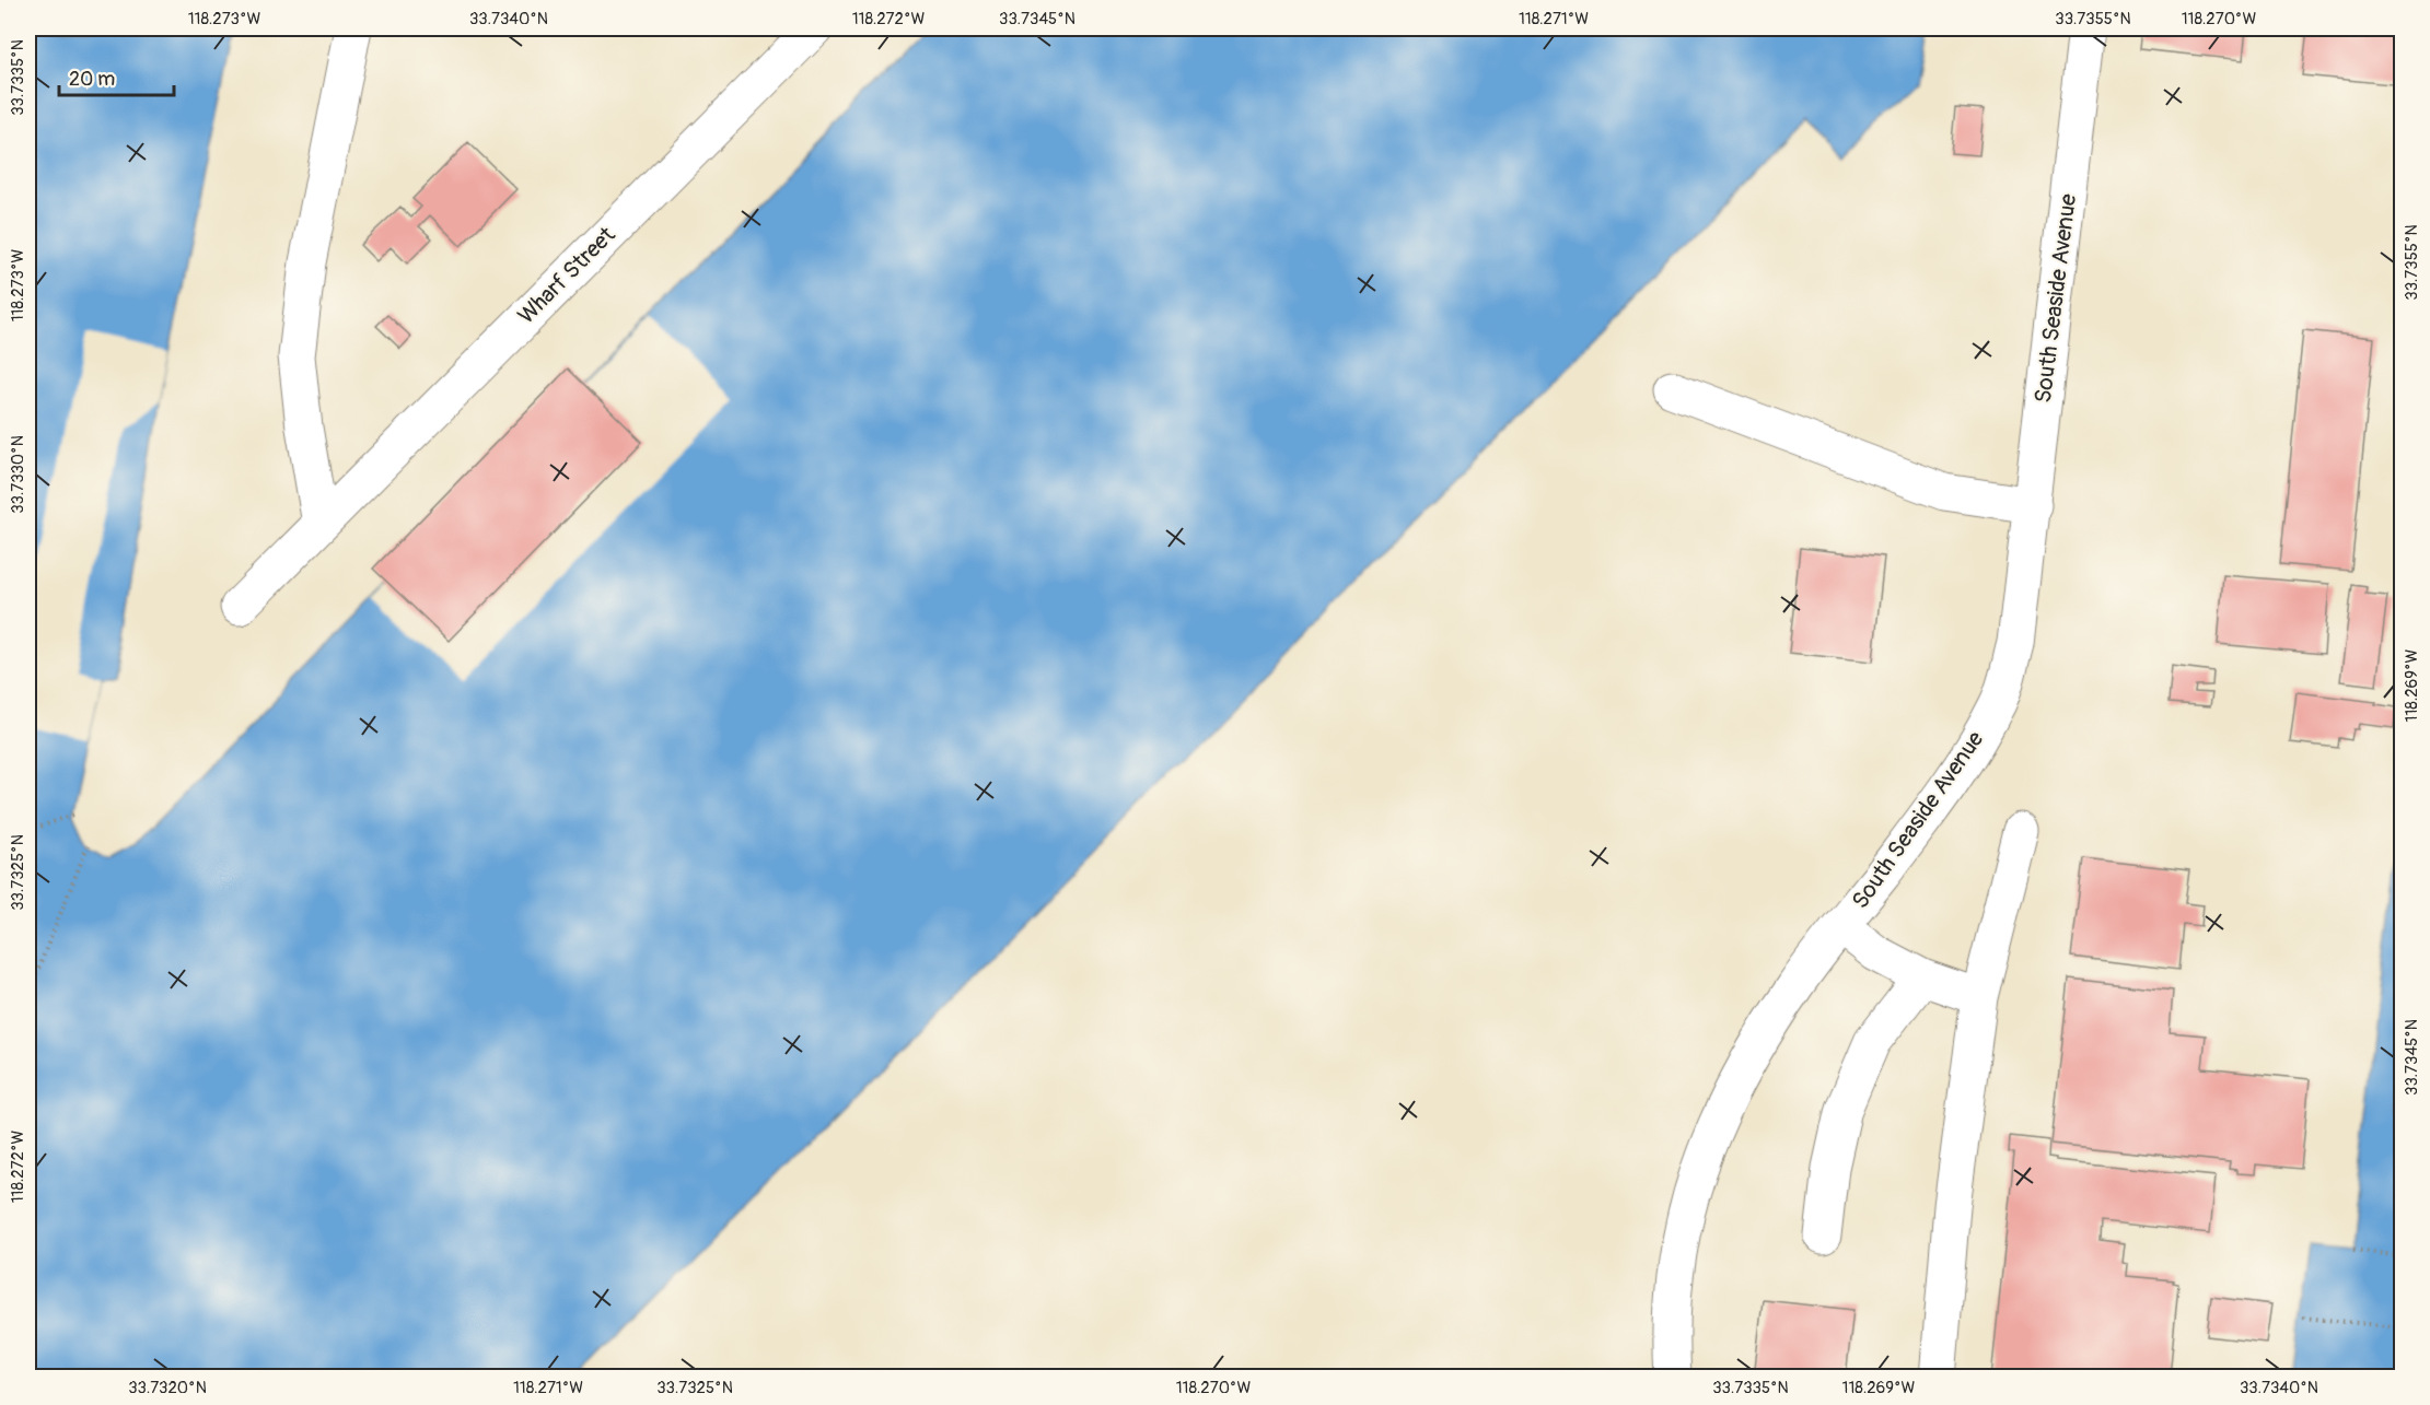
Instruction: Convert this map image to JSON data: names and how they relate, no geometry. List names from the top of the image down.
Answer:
{
  "streets": {
    "street": ["Wharf Street", "South Seaside Avenue"]
  },
  "scale_bar": "20 m",
  "coordinates": [
    "118.273°W",
    "33.7340°N",
    "118.272°W",
    "33.7345°N",
    "118.271°W",
    "33.7355°N",
    "118.270°W",
    "33.7335°N",
    "33.7330°N",
    "118.269°W",
    "33.7325°N",
    "33.7320°N"
  ]
}
